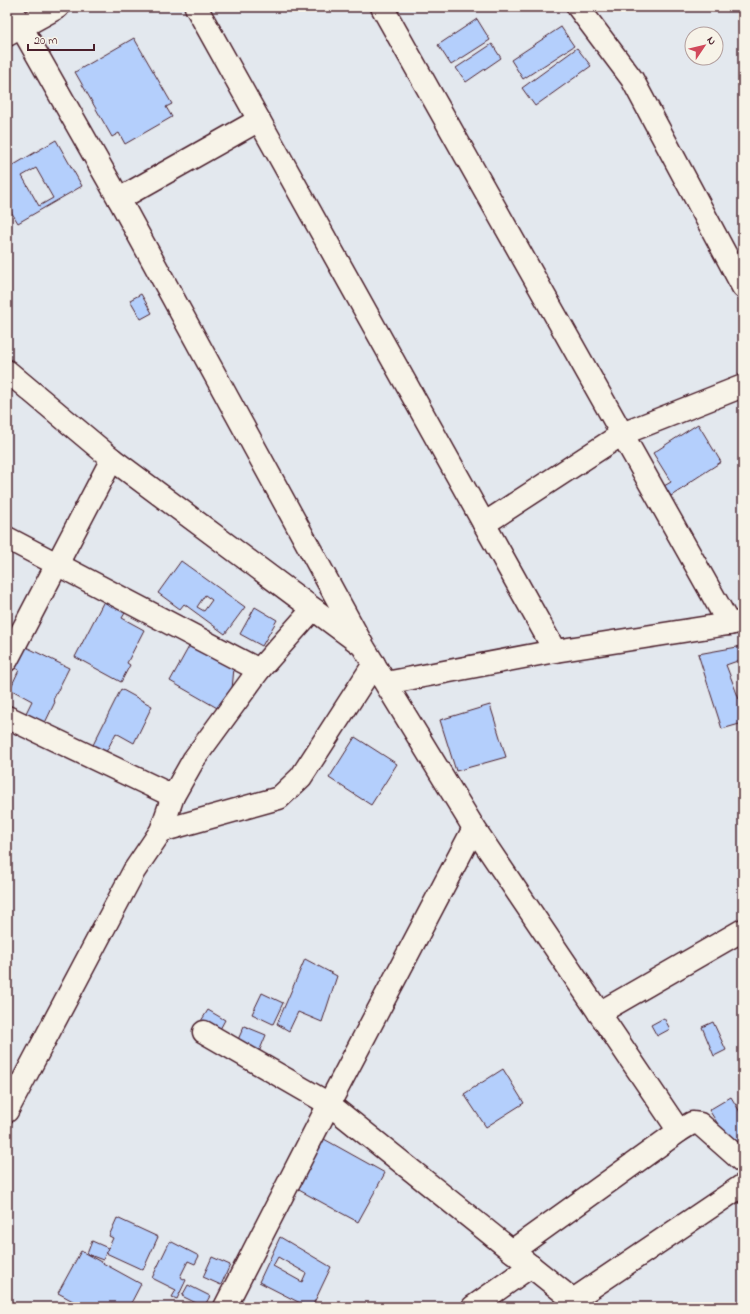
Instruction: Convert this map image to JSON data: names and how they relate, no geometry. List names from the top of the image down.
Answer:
{
  "scale_bar": "20 m",
  "north": "top right"
}
